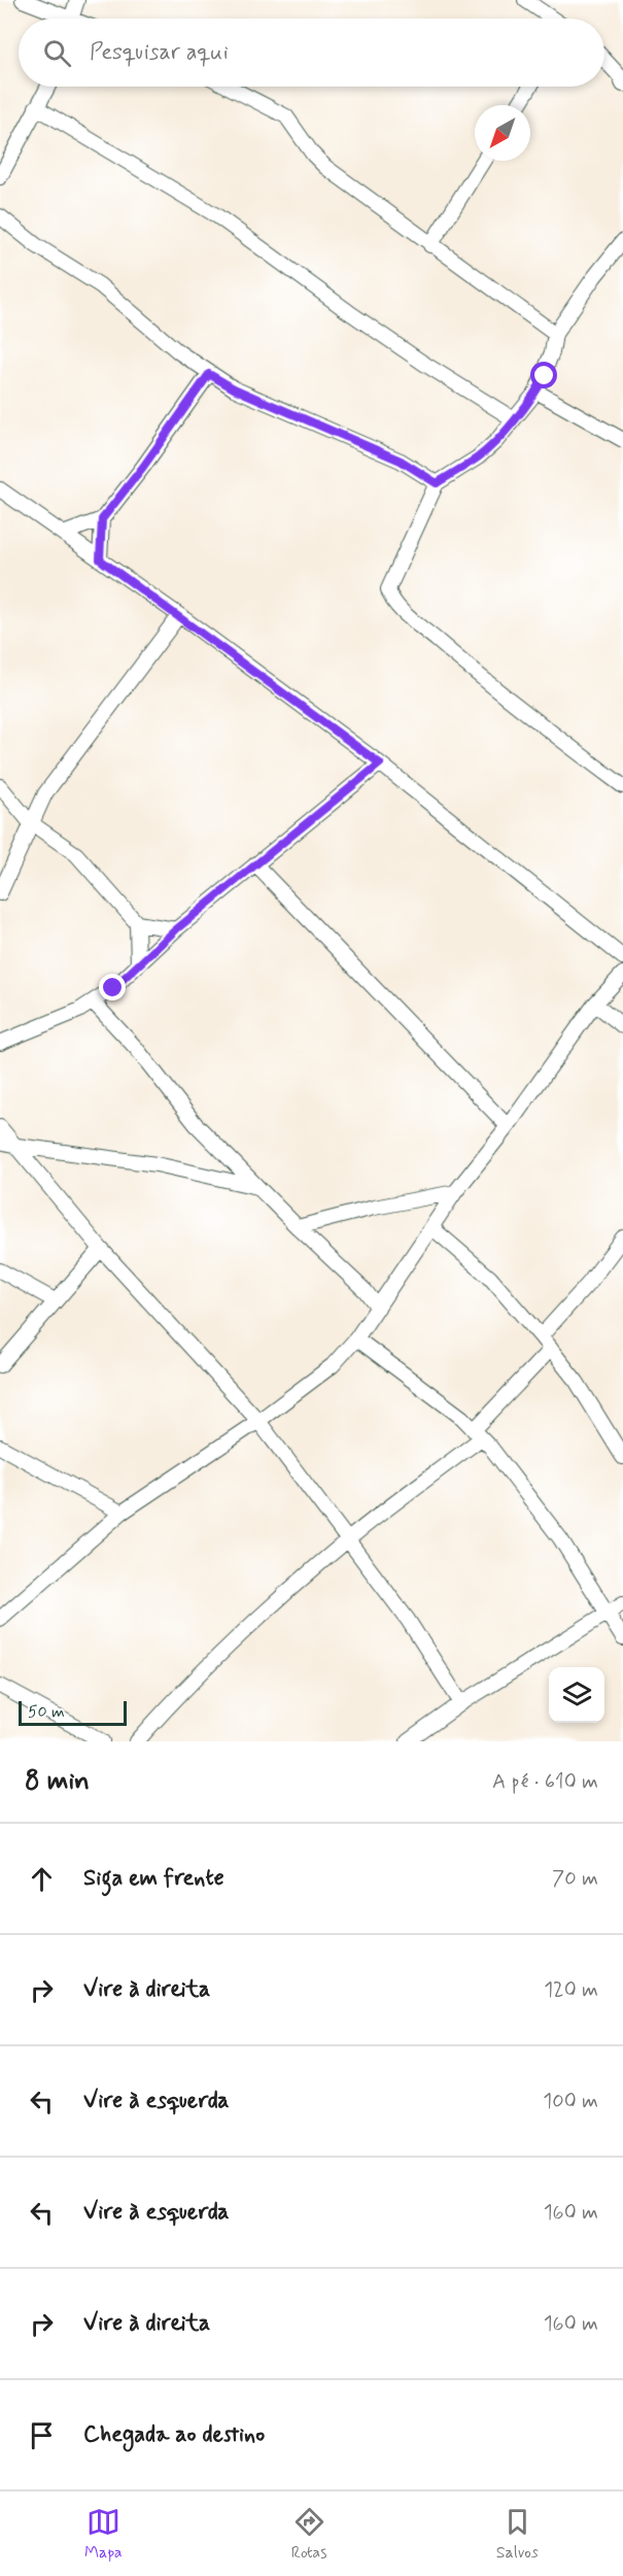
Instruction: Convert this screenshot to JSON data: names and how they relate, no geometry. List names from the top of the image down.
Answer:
{
  "scale_bar": "50 m",
  "north": "bottom left",
  "page": {
    "search": "Pesquisar aqui",
    "scale": "50 m",
    "heading": ["8 min", "A pé · 610 m"],
    "list": [
      ["Siga em frente", "70 m"],
      ["Vire à direita", "120 m"],
      ["Vire à esquerda", "100 m"],
      ["Vire à esquerda", "160 m"],
      ["Vire à direita", "160 m"],
      "Chegada ao destino"
    ],
    "nav": ["Mapa", "Rotas", "Salvos"]
  }
}
